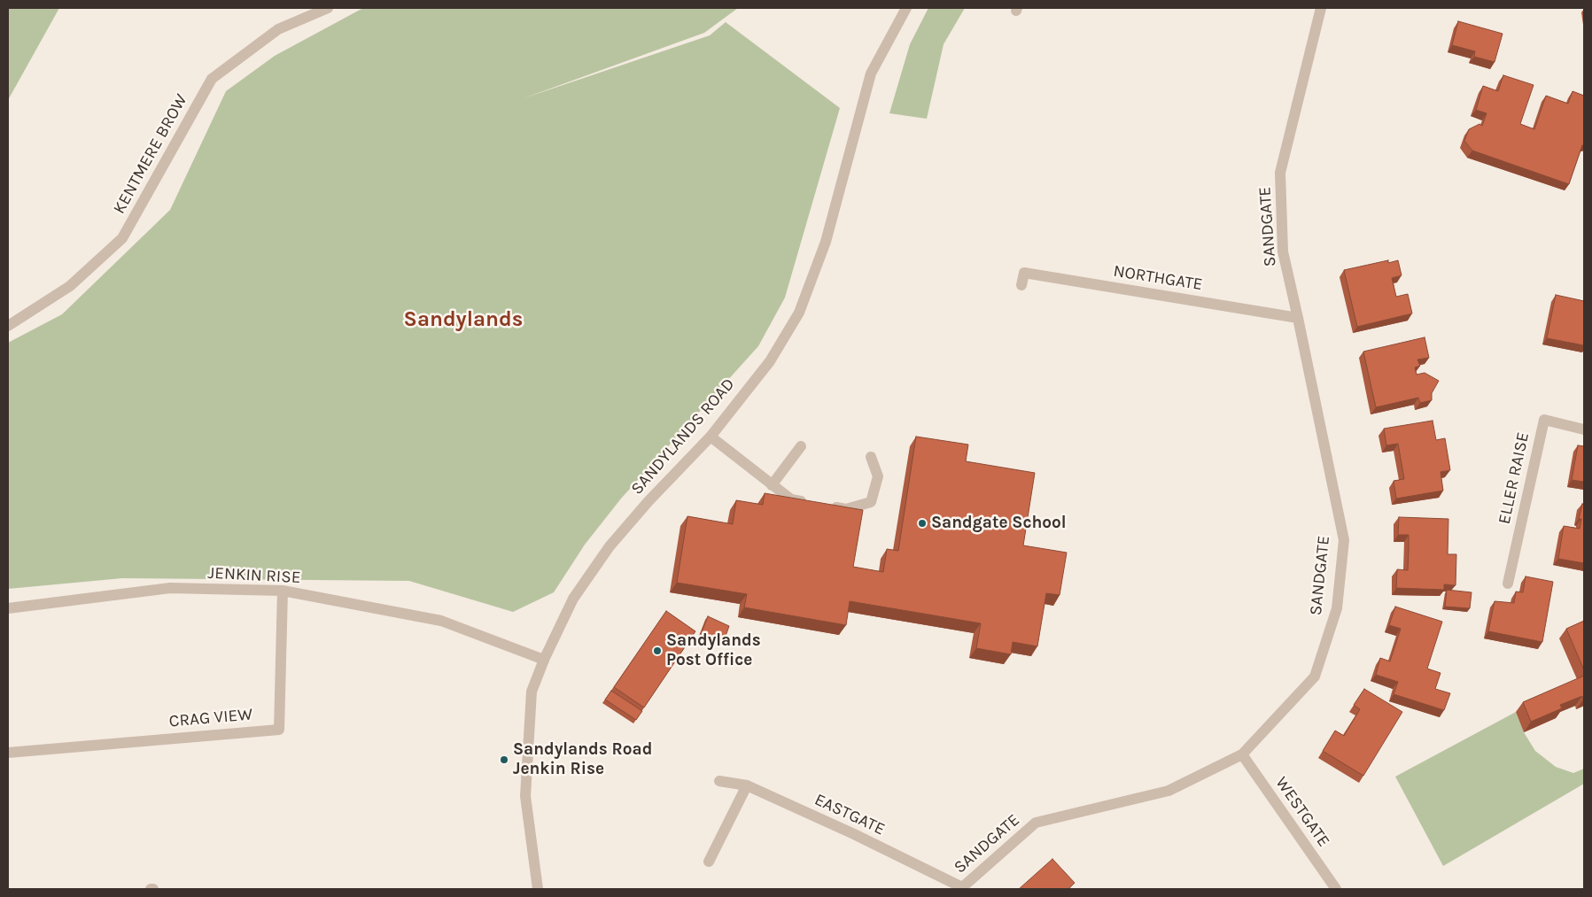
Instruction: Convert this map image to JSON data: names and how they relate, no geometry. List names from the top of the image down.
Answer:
{
  "streets": {
    "street": [
      "KENTMERE BROW",
      "SANDGATE",
      "NORTHGATE",
      "SANDYLANDS ROAD",
      "ELLER RAISE",
      "JENKIN RISE",
      "CRAG VIEW",
      "WESTGATE",
      "EASTGATE"
    ]
  },
  "crossings": [
    ["SANDGATE", "NORTHGATE"],
    ["SANDGATE", "WESTGATE"],
    ["SANDGATE", "EASTGATE"],
    ["SANDYLANDS ROAD", "JENKIN RISE"],
    ["JENKIN RISE", "CRAG VIEW"]
  ],
  "districts": ["Sandylands"],
  "places": ["Sandgate School", "Sandylands Post Office", "Sandylands Road Jenkin Rise"]
}
